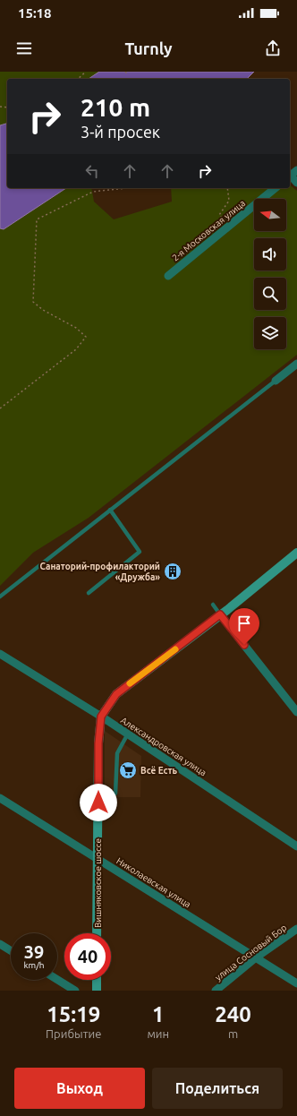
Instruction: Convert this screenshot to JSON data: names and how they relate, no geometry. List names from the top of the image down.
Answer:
{
  "streets": {
    "street": [
      "2-я Московская улица",
      "Александровская улица",
      "Николаевская улица",
      "Вишняковское шоссе",
      "улица Сосновый Бор"
    ]
  },
  "crossings": [
    ["Александровская улица", "Вишняковское шоссе"],
    ["Николаевская улица", "Вишняковское шоссе"],
    ["Николаевская улица", "улица Сосновый Бор"]
  ],
  "places": {
    "building": ["Санаторий-профилакторий «Дружба»"],
    "supermarket": ["Всё Есть"]
  },
  "north": "left",
  "page": {
    "status": "15:18",
    "header": "Turnly",
    "turn": ["210 m", "3-й просек"],
    "speed": "39 km/h",
    "limit": "40",
    "eta": [
      "15:19",
      "Прибытие",
      "1",
      "мин",
      "240",
      "m"
    ],
    "buttons": ["Выход", "Поделиться"]
  }
}
